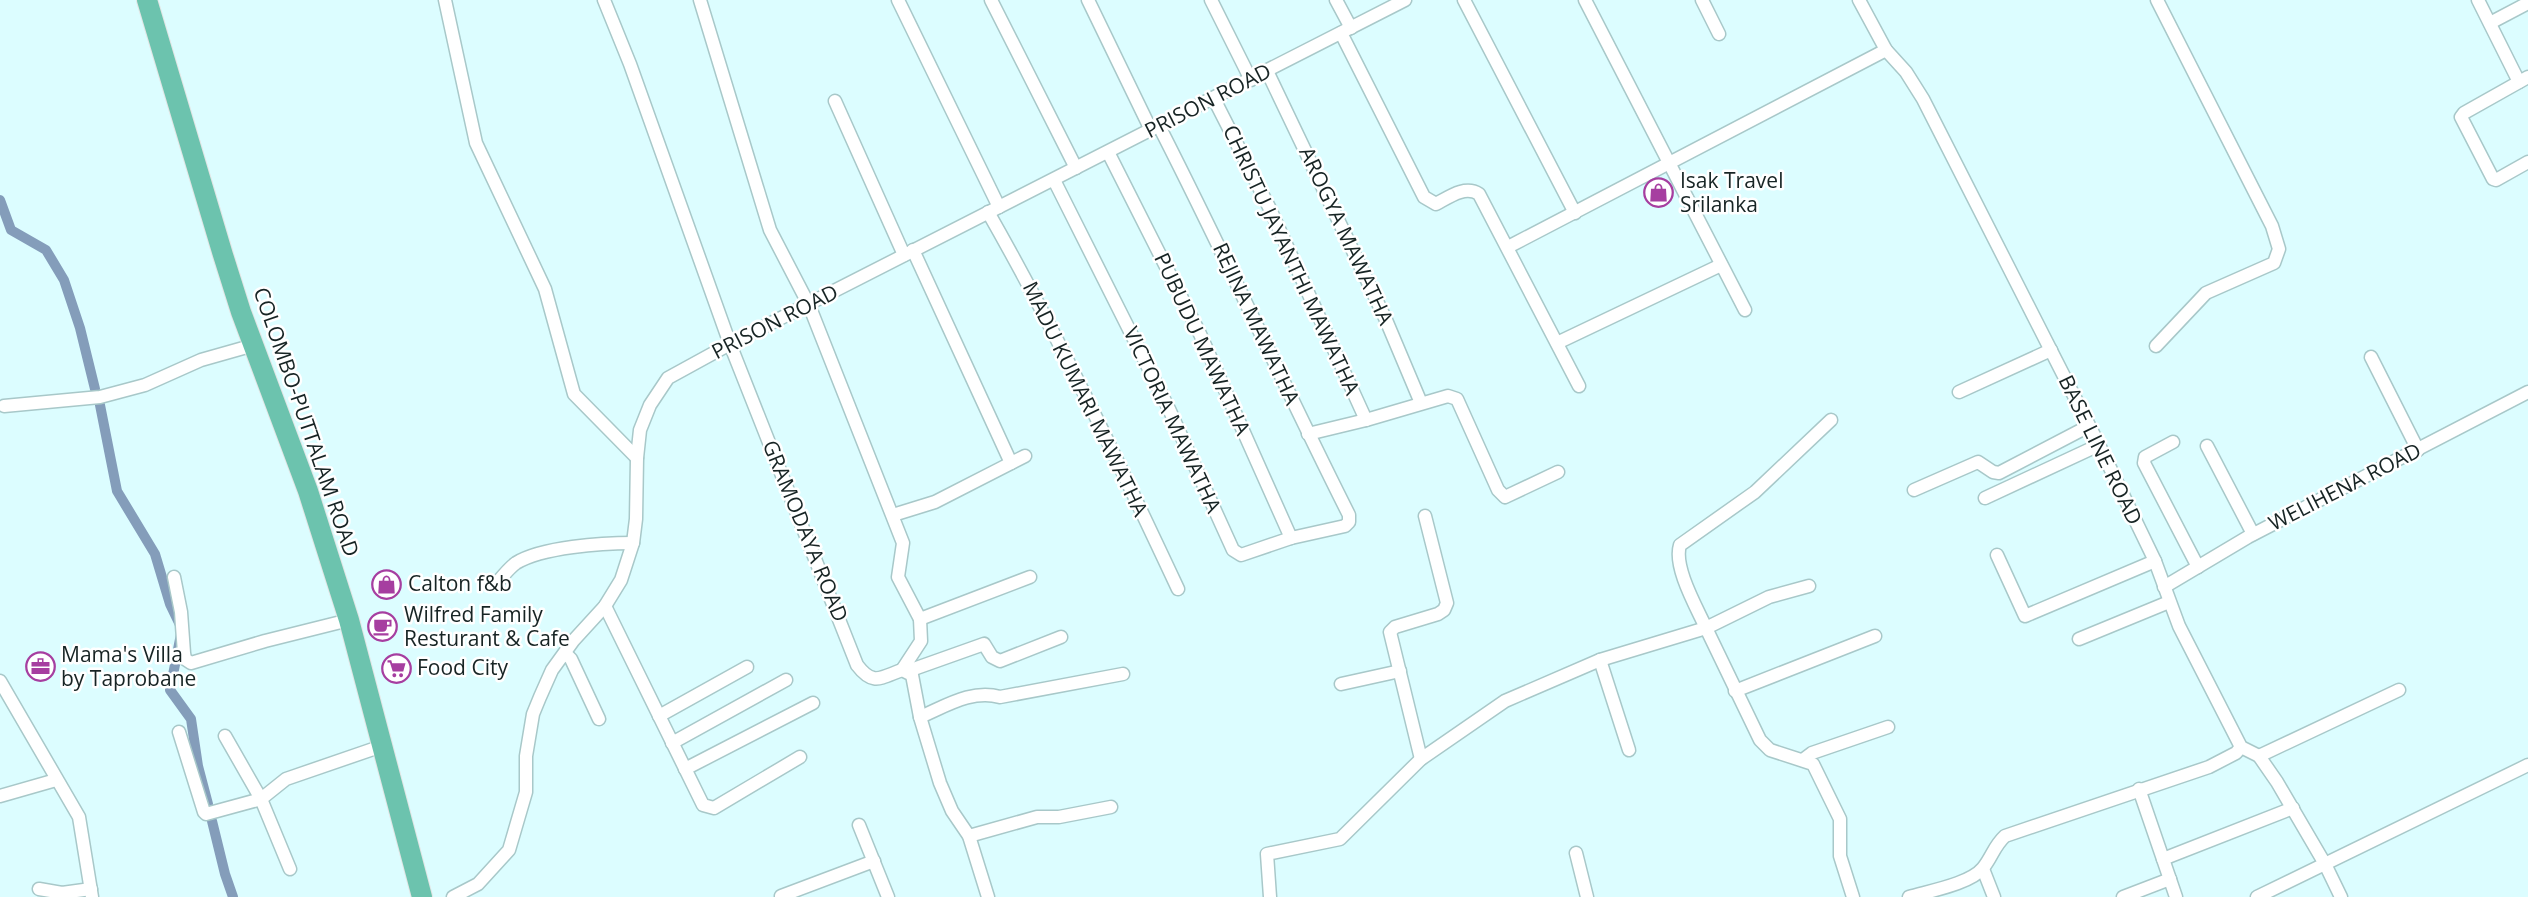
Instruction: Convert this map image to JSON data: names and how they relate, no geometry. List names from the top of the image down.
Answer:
{
  "streets": {
    "highway": ["COLOMBO-PUTTALAM ROAD"],
    "street": [
      "PRISON ROAD",
      "AROGYA MAWATHA",
      "CHRISTU JAYANTHI MAWATHA",
      "REJINA MAWATHA",
      "PUBUDU MAWATHA",
      "MADU KUMARI MAWATHA",
      "VICTORIA MAWATHA",
      "BASE LINE ROAD",
      "WELIHENA ROAD",
      "GRAMODAYA ROAD"
    ]
  },
  "crossings": [
    ["PRISON ROAD", "AROGYA MAWATHA"],
    ["PRISON ROAD", "CHRISTU JAYANTHI MAWATHA"],
    ["PRISON ROAD", "REJINA MAWATHA"],
    ["PRISON ROAD", "PUBUDU MAWATHA"],
    ["PRISON ROAD", "MADU KUMARI MAWATHA"],
    ["PRISON ROAD", "VICTORIA MAWATHA"],
    ["PRISON ROAD", "GRAMODAYA ROAD"],
    ["REJINA MAWATHA", "VICTORIA MAWATHA"],
    ["PUBUDU MAWATHA", "VICTORIA MAWATHA"],
    ["BASE LINE ROAD", "WELIHENA ROAD"]
  ],
  "places": {
    "shop": ["Isak Travel Srilanka", "Calton f&b"],
    "cafe": ["Wilfred Family Resturant & Cafe"],
    "office": ["Mama's Villa by Taprobane"],
    "supermarket": ["Food City"]
  }
}
